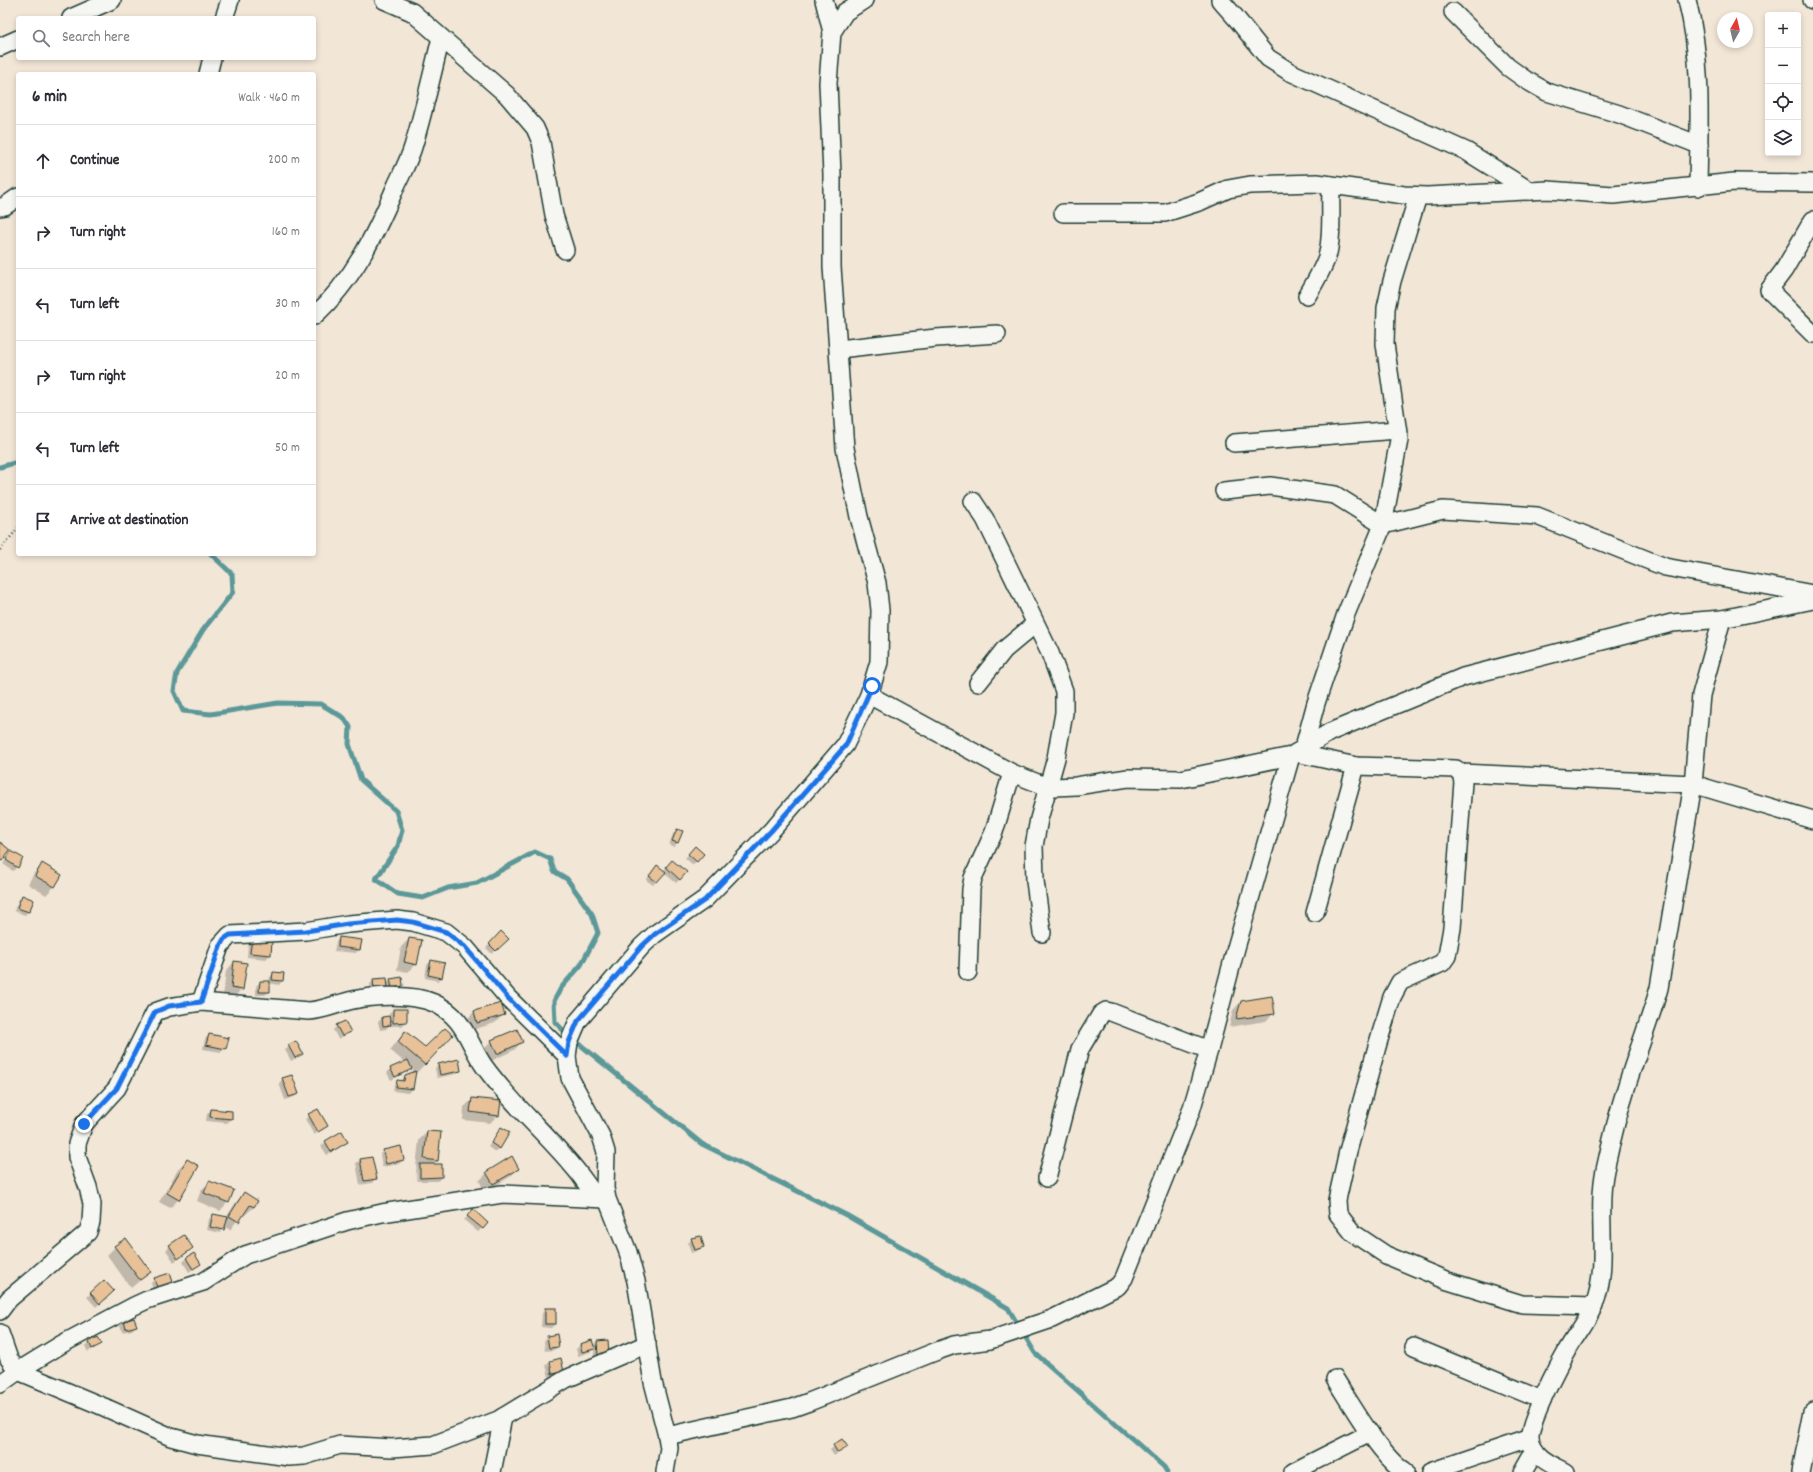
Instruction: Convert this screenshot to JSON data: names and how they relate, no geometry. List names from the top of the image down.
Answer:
{
  "north": "top",
  "page": {
    "map_buttons": ["+", "−"],
    "search": "Search here",
    "heading": ["6 min", "Walk · 460 m"],
    "list": [
      ["Continue", "200 m"],
      ["Turn right", "160 m"],
      ["Turn left", "30 m"],
      ["Turn right", "20 m"],
      ["Turn left", "50 m"],
      "Arrive at destination"
    ]
  }
}
